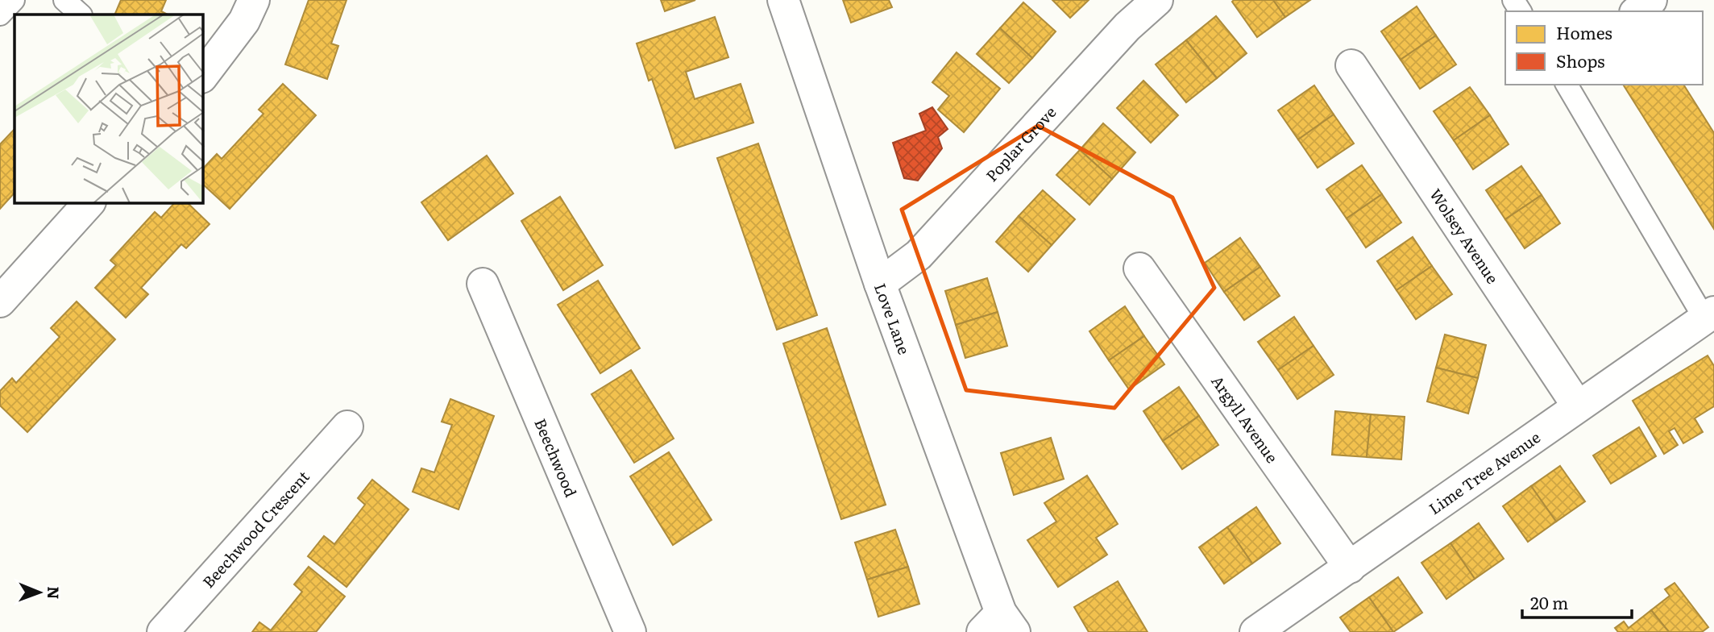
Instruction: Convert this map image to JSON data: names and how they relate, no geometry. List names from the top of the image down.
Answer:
{
  "streets": {
    "street": [
      "Poplar Grove",
      "Wolsey Avenue",
      "Love Lane",
      "Argyll Avenue",
      "Beechwood",
      "Lime Tree Avenue",
      "Beechwood Crescent"
    ]
  },
  "crossings": [
    ["Poplar Grove", "Love Lane"],
    ["Wolsey Avenue", "Lime Tree Avenue"],
    ["Argyll Avenue", "Lime Tree Avenue"]
  ],
  "legend": ["Homes", "Shops"],
  "scale_bar": "20 m",
  "north": "right"
}
